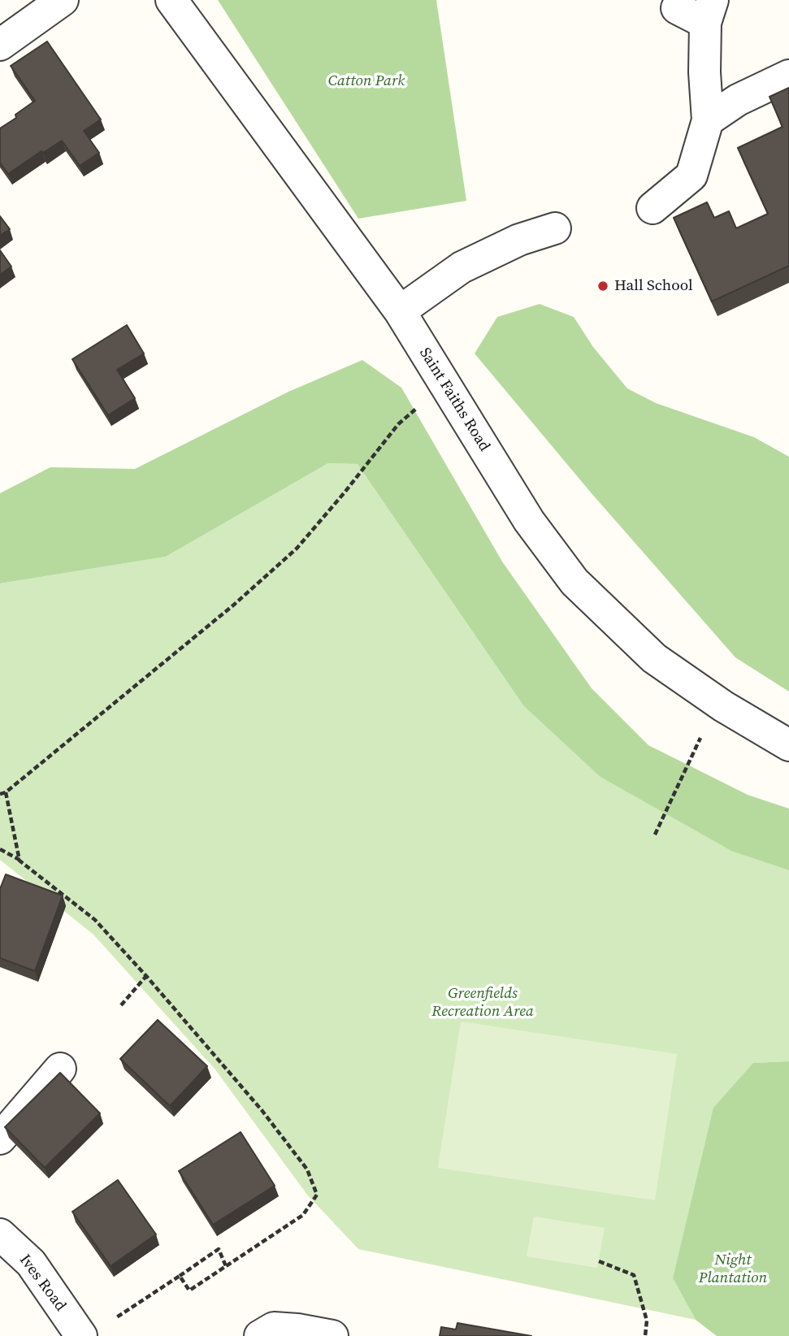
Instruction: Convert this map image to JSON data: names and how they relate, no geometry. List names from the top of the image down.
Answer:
{
  "streets": {
    "street": ["Saint Faiths Road", "Ives Road"]
  },
  "parks": ["Catton Park", "Greenfields Recreation Area", "Night Plantation"],
  "places": ["Hall School"]
}
